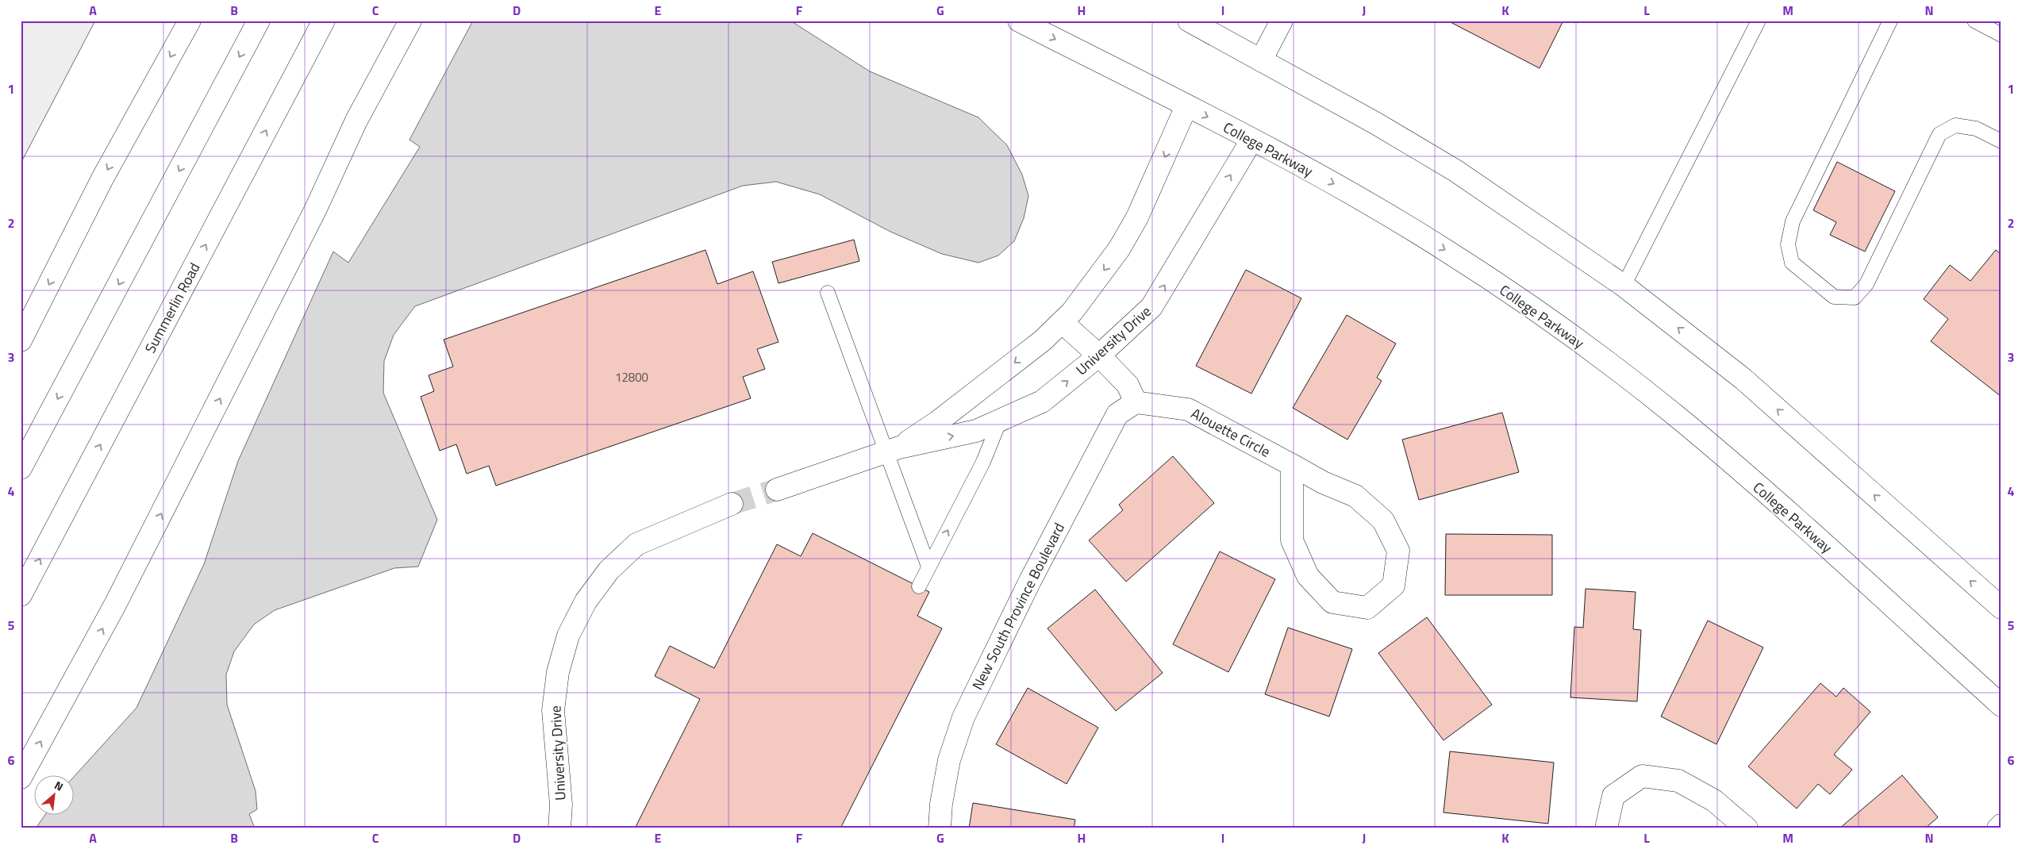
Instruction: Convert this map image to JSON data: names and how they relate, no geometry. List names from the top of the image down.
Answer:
{
  "streets": {
    "main road": [
      "College Parkway",
      "Summerlin Road",
      "University Drive",
      "Alouette Circle",
      "New South Province Boulevard"
    ]
  },
  "crossings": [
    ["College Parkway", "University Drive"],
    ["Alouette Circle", "New South Province Boulevard"]
  ],
  "house_numbers": ["12800"],
  "north": "top right",
  "grid": {
    "columns": [
      "A",
      "B",
      "C",
      "D",
      "E",
      "F",
      "G",
      "H",
      "I",
      "J",
      "K",
      "L",
      "M",
      "N"
    ],
    "rows": [
      "1",
      "2",
      "3",
      "4",
      "5",
      "6"
    ]
  }
}
